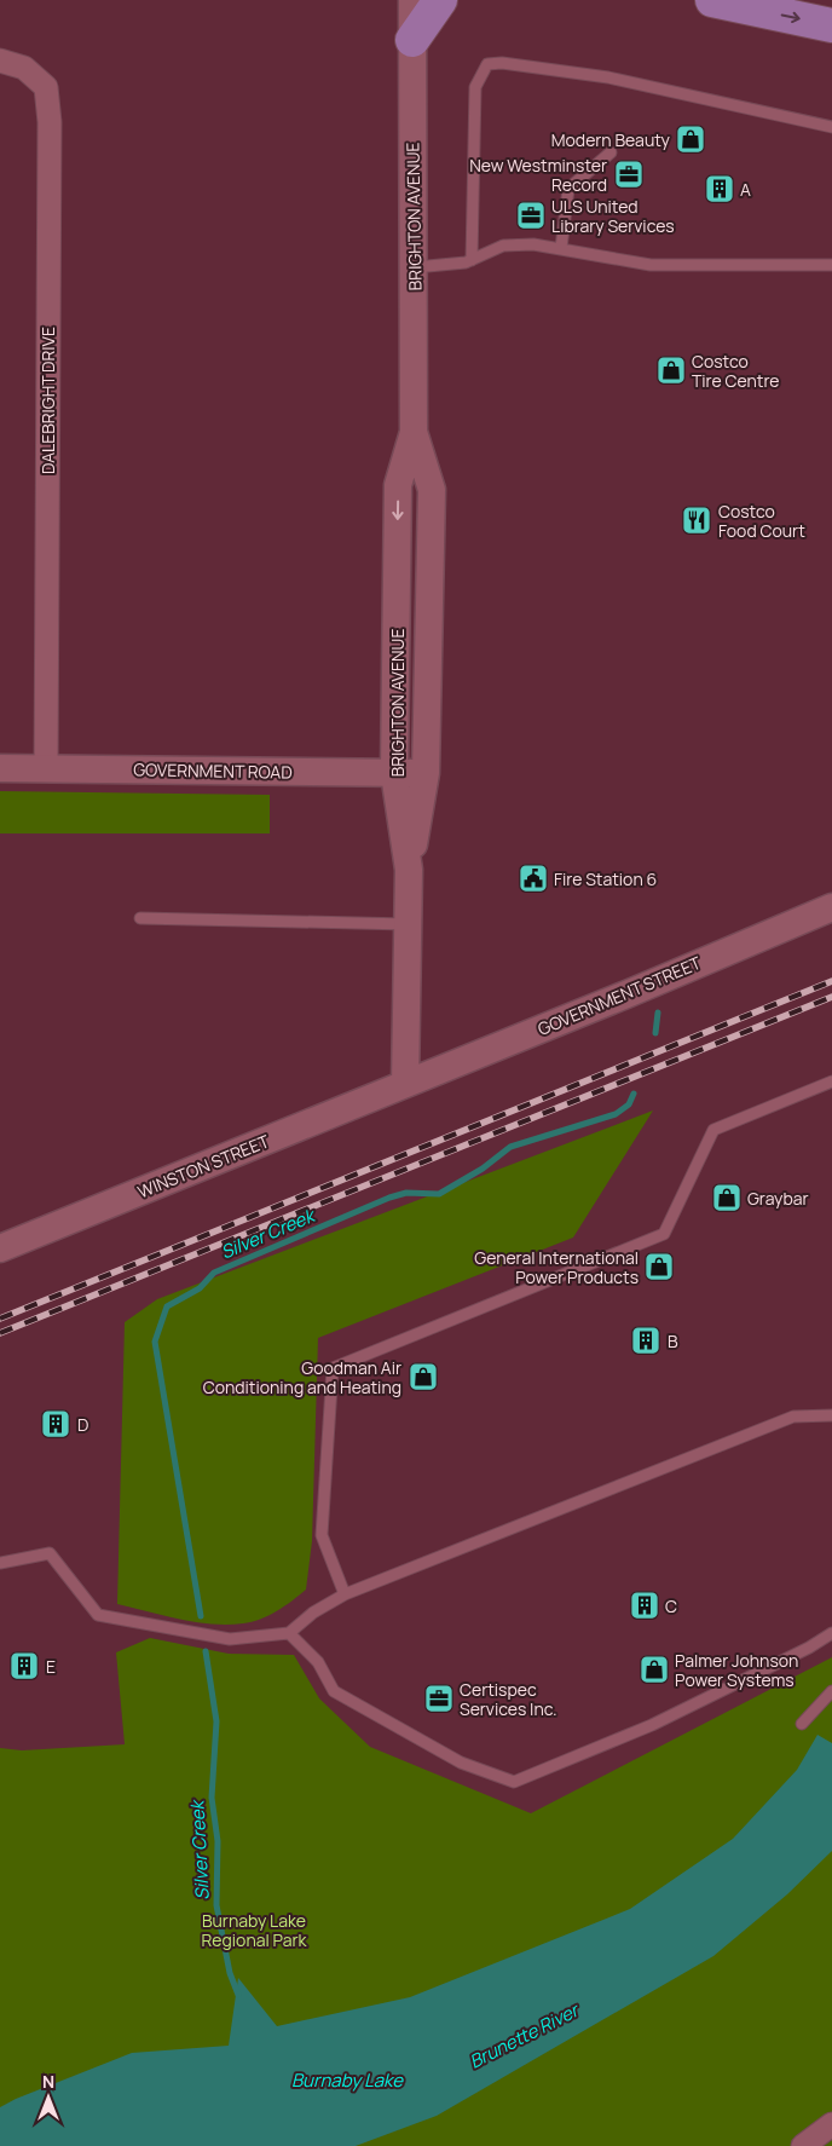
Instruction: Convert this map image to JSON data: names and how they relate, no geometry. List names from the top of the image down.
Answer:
{
  "streets": {
    "street": [
      "BRIGHTON AVENUE",
      "DALEBRIGHT DRIVE",
      "GOVERNMENT ROAD",
      "GOVERNMENT STREET",
      "WINSTON STREET"
    ]
  },
  "crossings": [
    ["BRIGHTON AVENUE", "GOVERNMENT ROAD"],
    ["BRIGHTON AVENUE", "GOVERNMENT STREET"],
    ["BRIGHTON AVENUE", "WINSTON STREET"],
    ["DALEBRIGHT DRIVE", "GOVERNMENT ROAD"],
    ["GOVERNMENT STREET", "WINSTON STREET"]
  ],
  "water": ["Silver Creek", "Brunette River", "Burnaby Lake"],
  "parks": ["Burnaby Lake Regional Park"],
  "places": {
    "shop": [
      "Modern Beauty",
      "Costco Tire Centre",
      "Graybar",
      "General International Power Products",
      "Goodman Air Conditioning and Heating",
      "Palmer Johnson Power Systems"
    ],
    "office": ["New Westminster Record", "ULS United Library Services", "Certispec Services Inc."],
    "building": [
      "A",
      "B",
      "D",
      "C",
      "E"
    ],
    "restaurant": ["Costco Food Court"],
    "public building": ["Fire Station 6"]
  },
  "north": "top"
}
